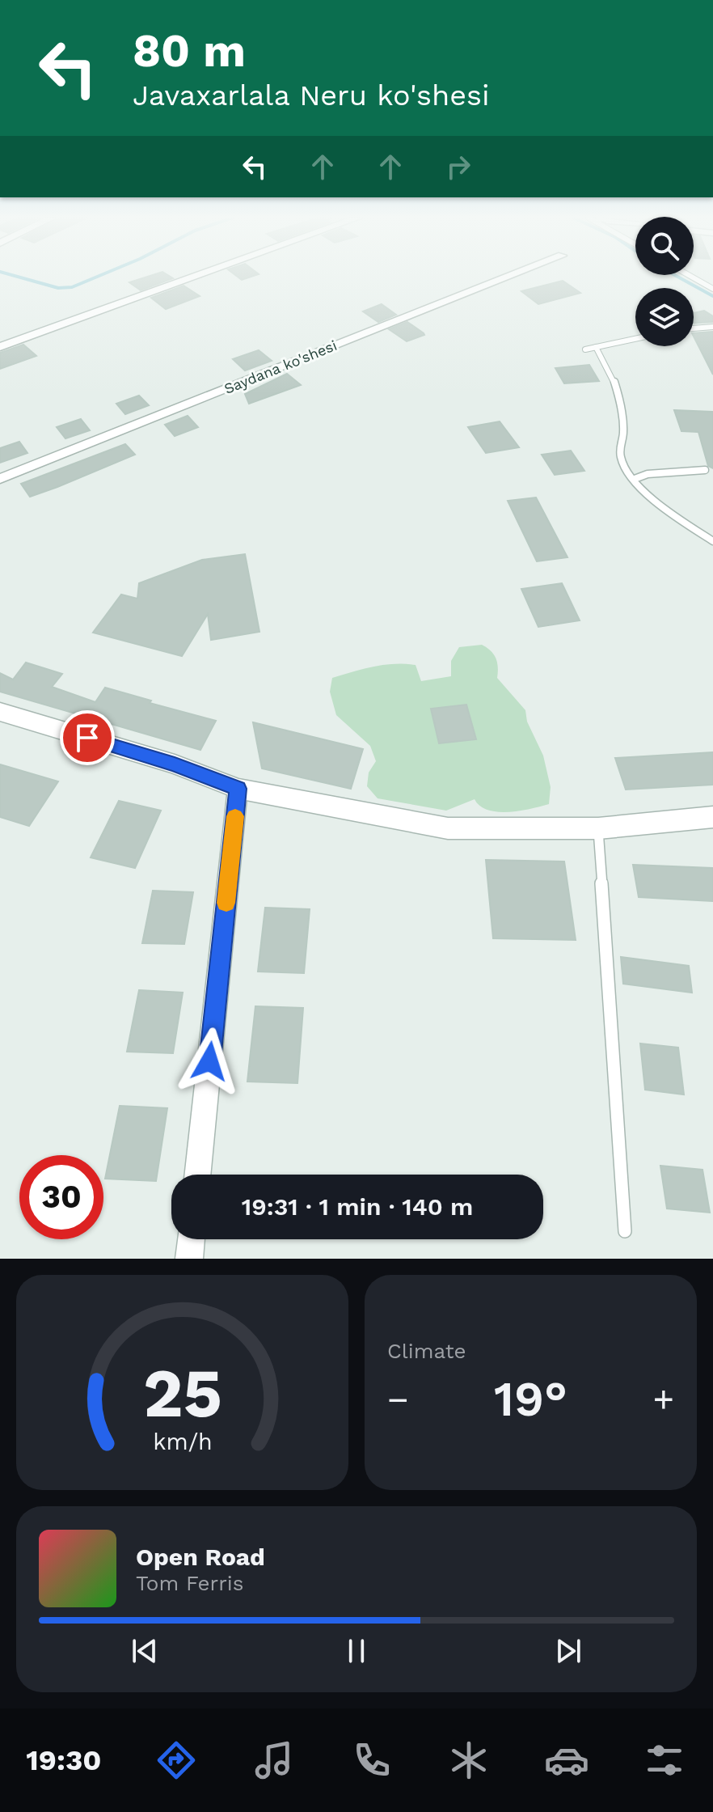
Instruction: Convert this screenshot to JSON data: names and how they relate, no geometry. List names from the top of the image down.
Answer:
{
  "streets": {
    "street": ["Saydana ko'shesi"]
  },
  "page": {
    "turn": ["80 m", "Javaxarlala Neru ko'shesi"],
    "limit": "30",
    "trip": "19:31 · 1 min · 140 m",
    "tile": "Climate",
    "heat": ["−", "19°", "+"],
    "song": ["Open Road", "Tom Ferris"],
    "tabs": "19:30",
    "gauge": ["25", "km/h"]
  }
}
